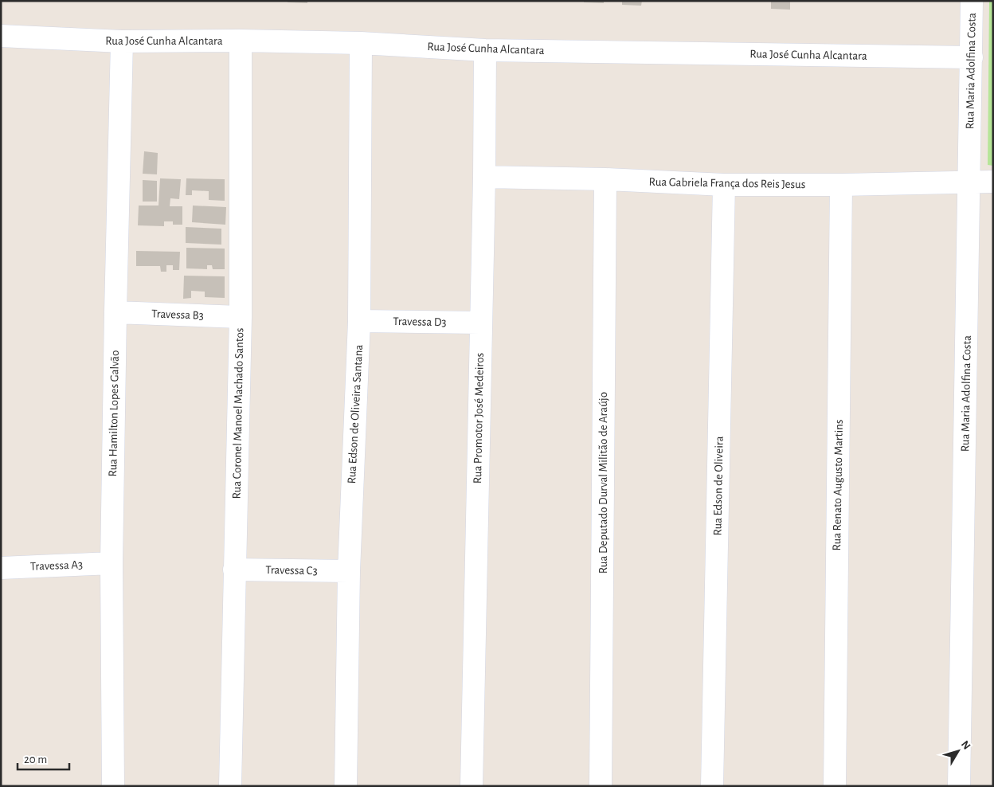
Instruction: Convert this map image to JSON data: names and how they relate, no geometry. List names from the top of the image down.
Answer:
{
  "streets": {
    "street": [
      "Rua José Cunha Alcantara",
      "Rua Maria Adolfina Costa",
      "Rua Gabriela França dos Reis Jesus",
      "Travessa B3",
      "Travessa D3",
      "Rua Hamilton Lopes Galvão",
      "Rua Coronel Manoel Machado Santos",
      "Rua Edson de Oliveira Santana",
      "Rua Promotor José Medeiros",
      "Rua Deputado Durval Militão de Araújo",
      "Rua Renato Augusto Martins",
      "Rua Edson de Oliveira",
      "Travessa A3",
      "Travessa C3"
    ]
  },
  "crossings": [
    ["Rua José Cunha Alcantara", "Rua Maria Adolfina Costa"],
    ["Rua José Cunha Alcantara", "Rua Hamilton Lopes Galvão"],
    ["Rua José Cunha Alcantara", "Rua Coronel Manoel Machado Santos"],
    ["Rua José Cunha Alcantara", "Rua Edson de Oliveira Santana"],
    ["Rua José Cunha Alcantara", "Rua Promotor José Medeiros"],
    ["Rua Maria Adolfina Costa", "Rua Gabriela França dos Reis Jesus"],
    ["Rua Gabriela França dos Reis Jesus", "Rua Promotor José Medeiros"],
    ["Rua Gabriela França dos Reis Jesus", "Rua Deputado Durval Militão de Araújo"],
    ["Rua Gabriela França dos Reis Jesus", "Rua Renato Augusto Martins"],
    ["Rua Gabriela França dos Reis Jesus", "Rua Edson de Oliveira"],
    ["Travessa B3", "Rua Hamilton Lopes Galvão"],
    ["Travessa B3", "Rua Coronel Manoel Machado Santos"],
    ["Travessa D3", "Rua Edson de Oliveira Santana"],
    ["Travessa D3", "Rua Promotor José Medeiros"],
    ["Rua Hamilton Lopes Galvão", "Travessa A3"],
    ["Rua Coronel Manoel Machado Santos", "Travessa C3"],
    ["Rua Edson de Oliveira Santana", "Travessa C3"]
  ],
  "scale_bar": "20 m",
  "north": "top right"
}
